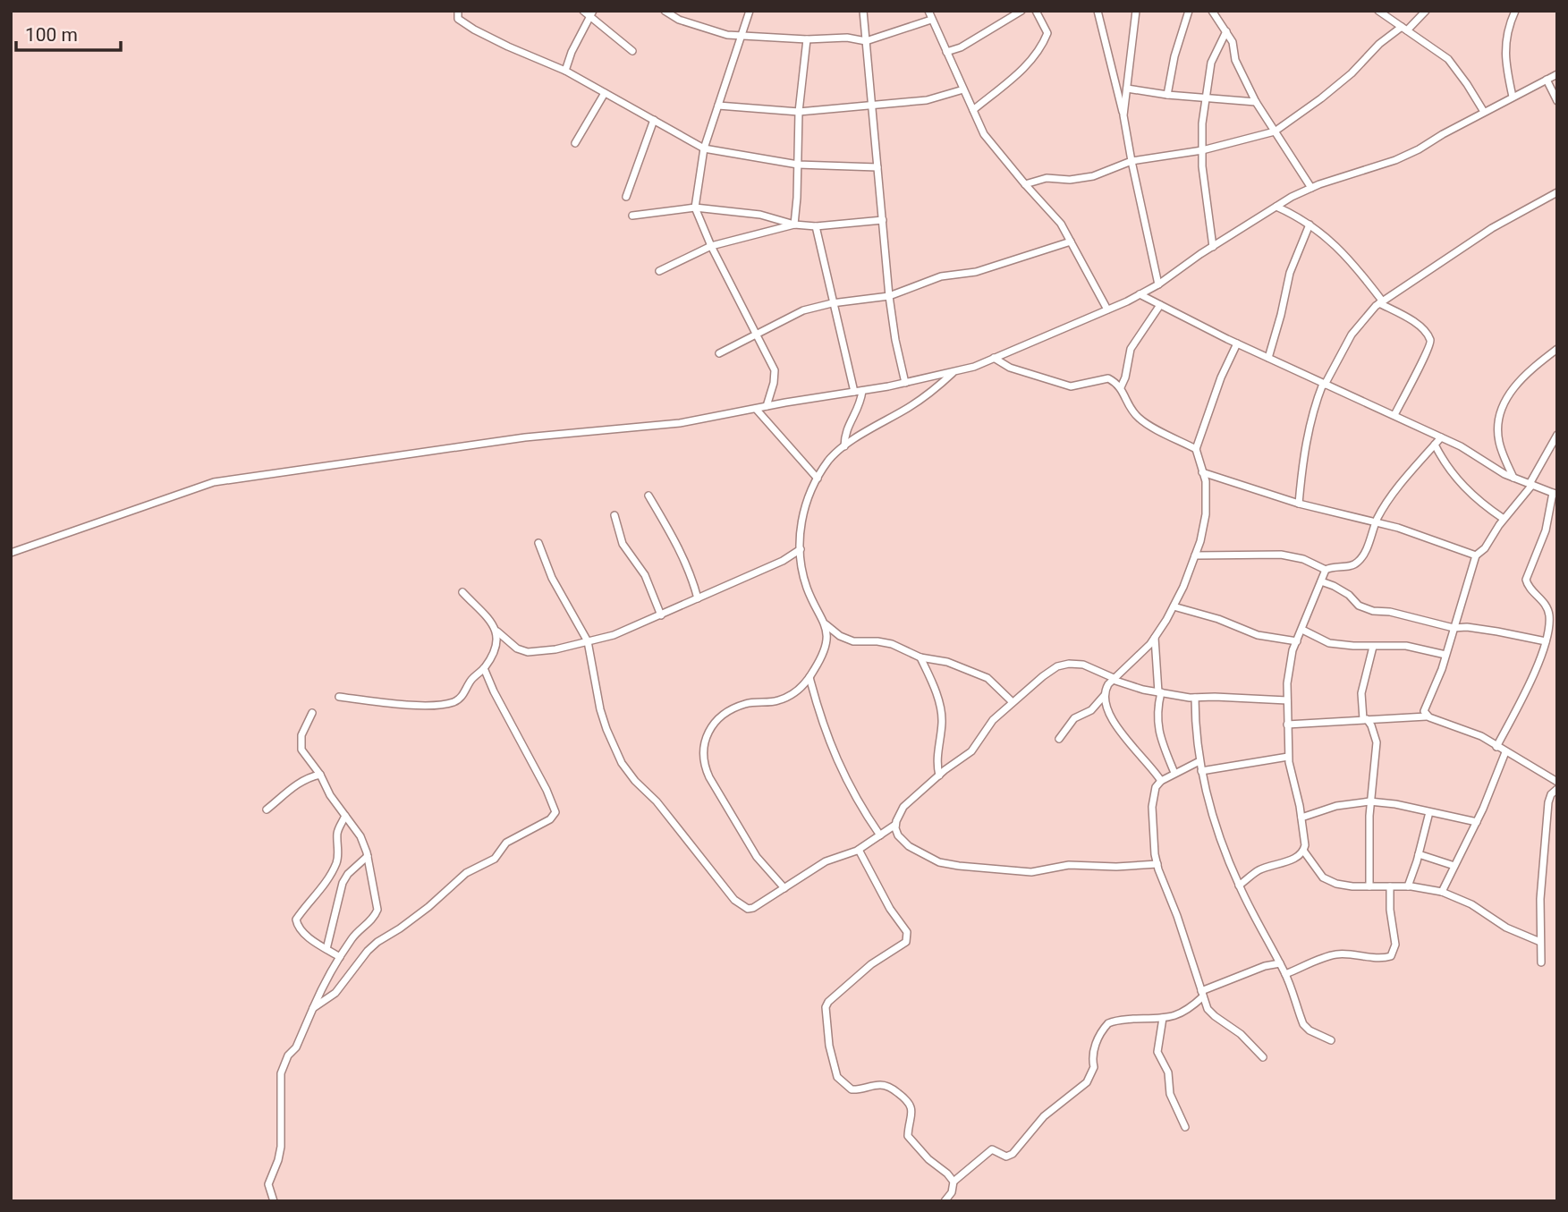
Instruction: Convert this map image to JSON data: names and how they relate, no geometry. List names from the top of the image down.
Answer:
{
  "scale_bar": "100 m"
}
